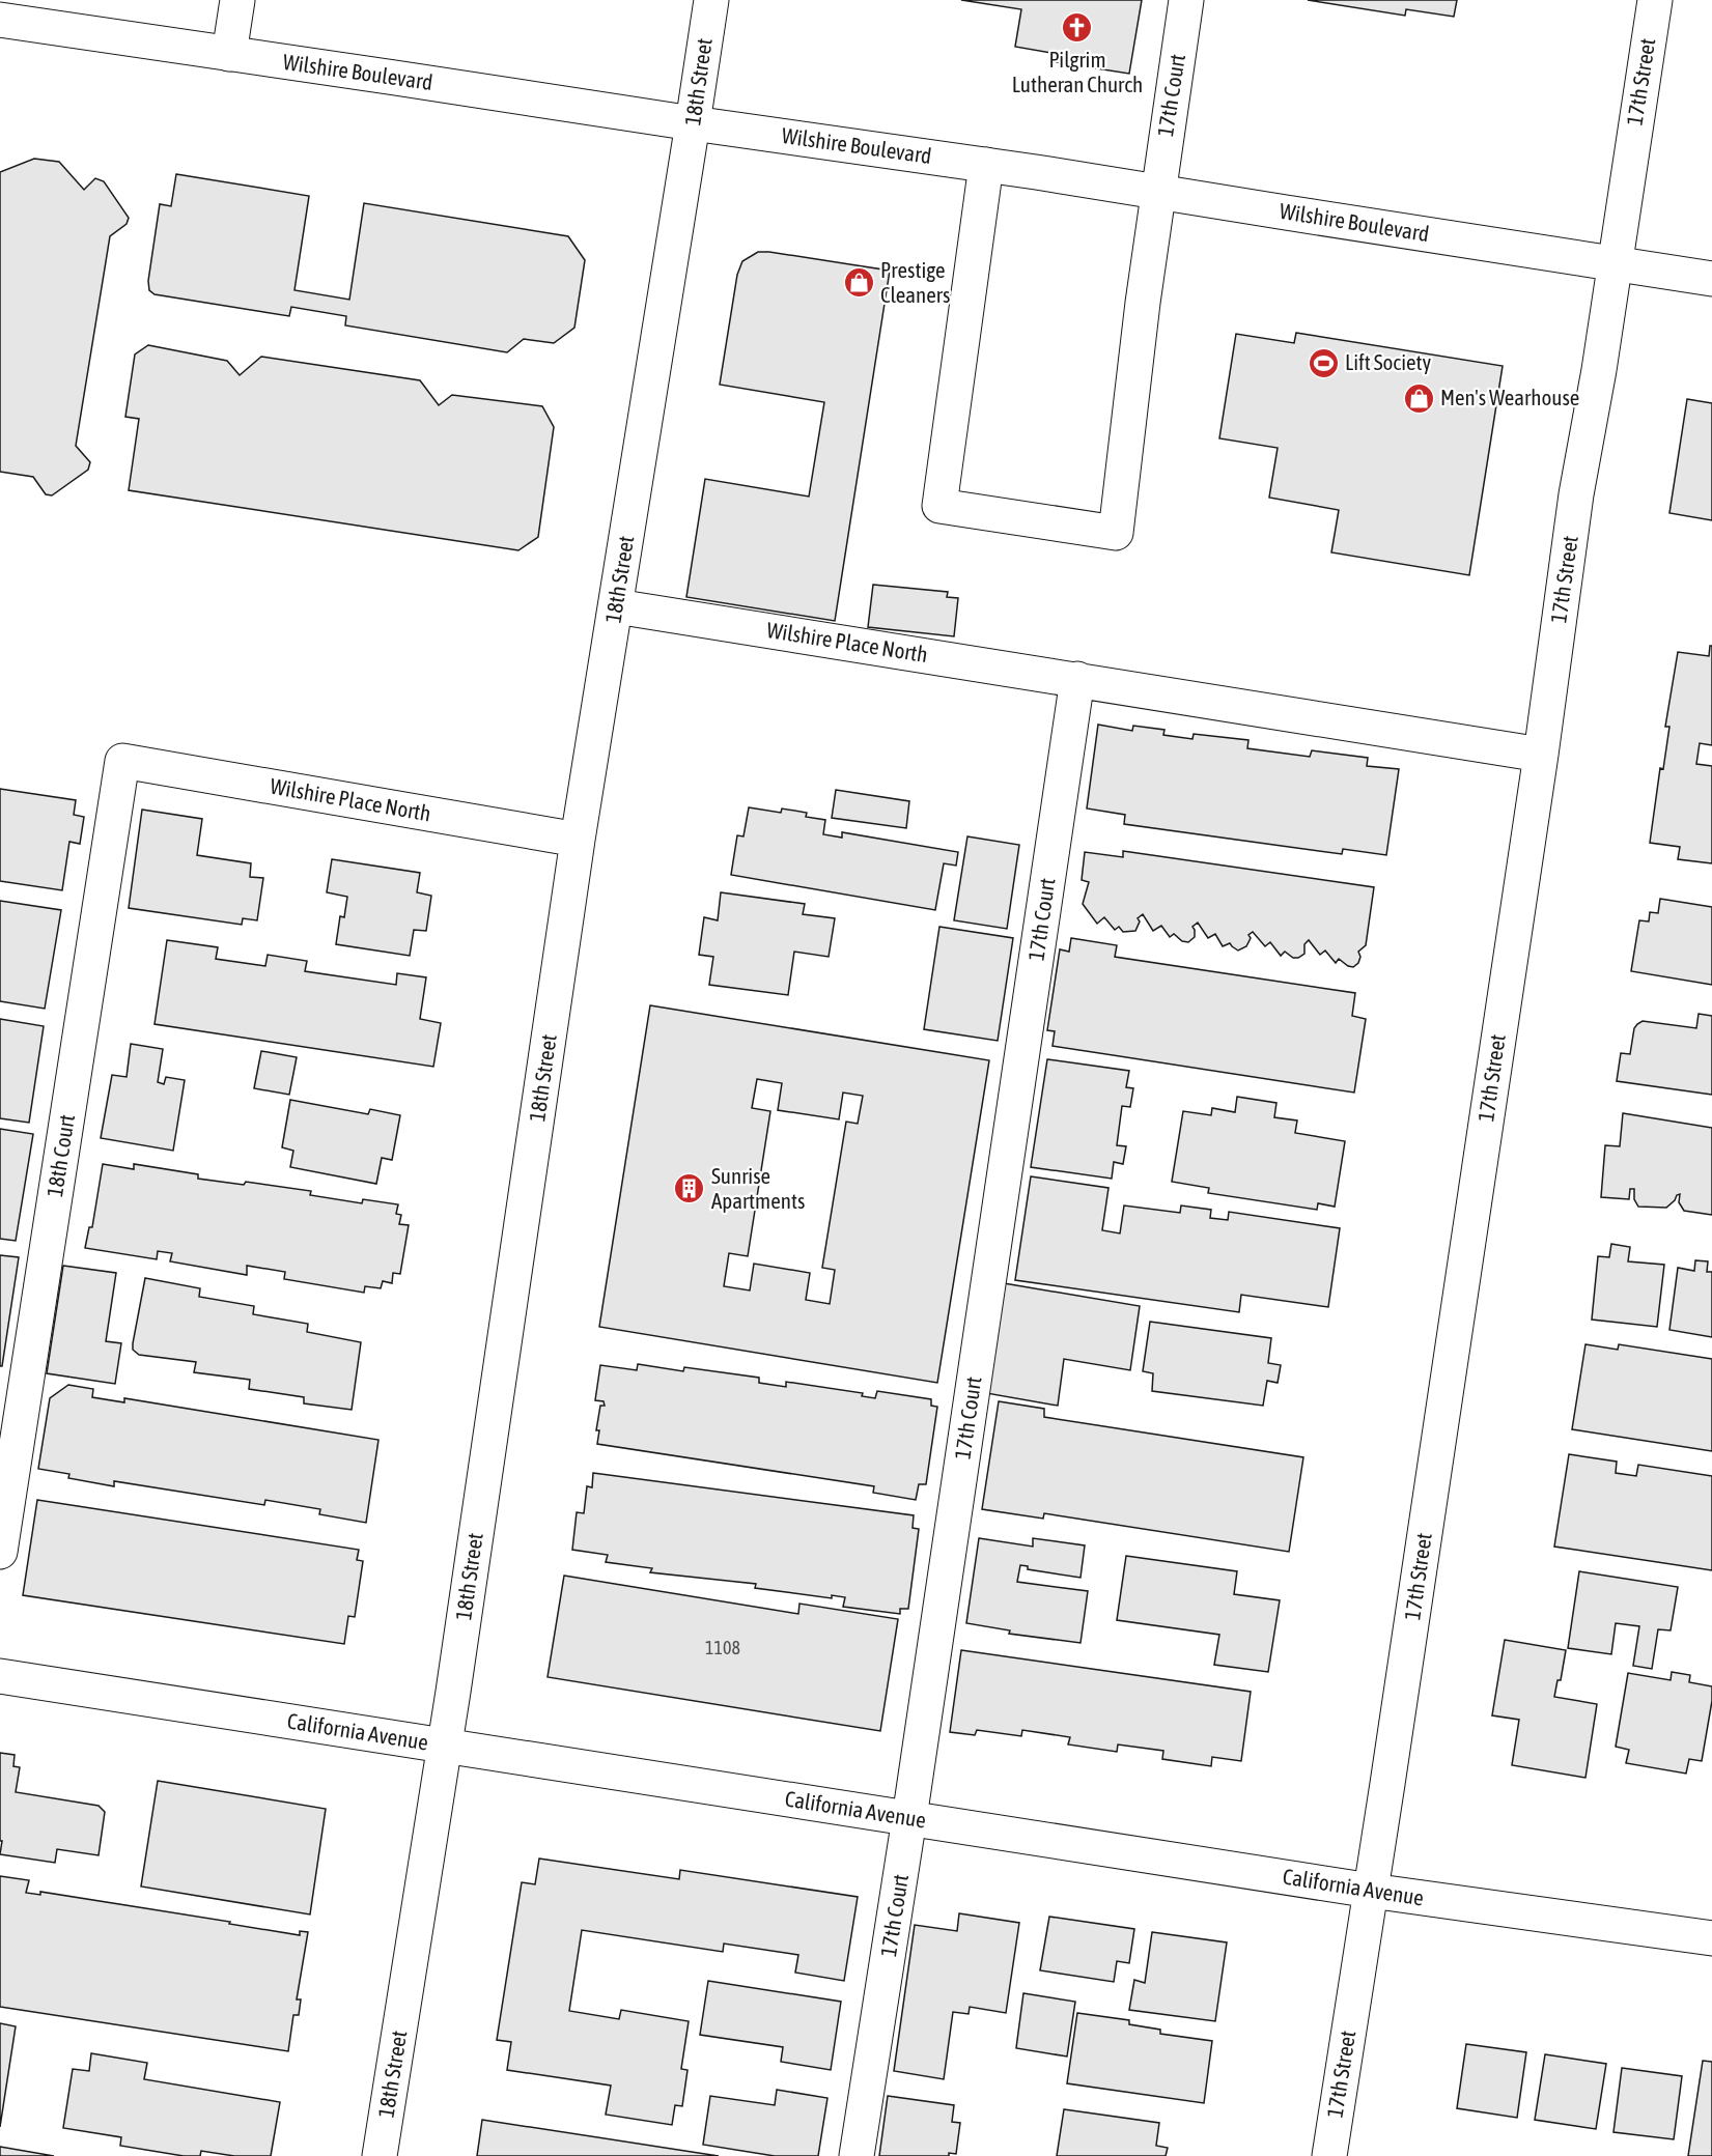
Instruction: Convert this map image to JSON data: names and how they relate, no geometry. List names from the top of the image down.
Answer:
{
  "streets": {
    "street": [
      "Wilshire Boulevard",
      "18th Street",
      "17th Street",
      "17th Court",
      "Wilshire Place North",
      "18th Court",
      "California Avenue"
    ]
  },
  "crossings": [
    ["Wilshire Boulevard", "18th Street"],
    ["Wilshire Boulevard", "17th Street"],
    ["Wilshire Boulevard", "17th Court"],
    ["18th Street", "Wilshire Place North"],
    ["18th Street", "California Avenue"],
    ["17th Street", "Wilshire Place North"],
    ["17th Street", "California Avenue"],
    ["17th Court", "Wilshire Place North"],
    ["17th Court", "California Avenue"],
    ["Wilshire Place North", "18th Court"]
  ],
  "places": {
    "church": ["Pilgrim Lutheran Church"],
    "shop": ["Prestige Cleaners", "Men's Wearhouse"],
    "sports": ["Lift Society"],
    "building": ["Sunrise Apartments"]
  },
  "house_numbers": ["1108"]
}
